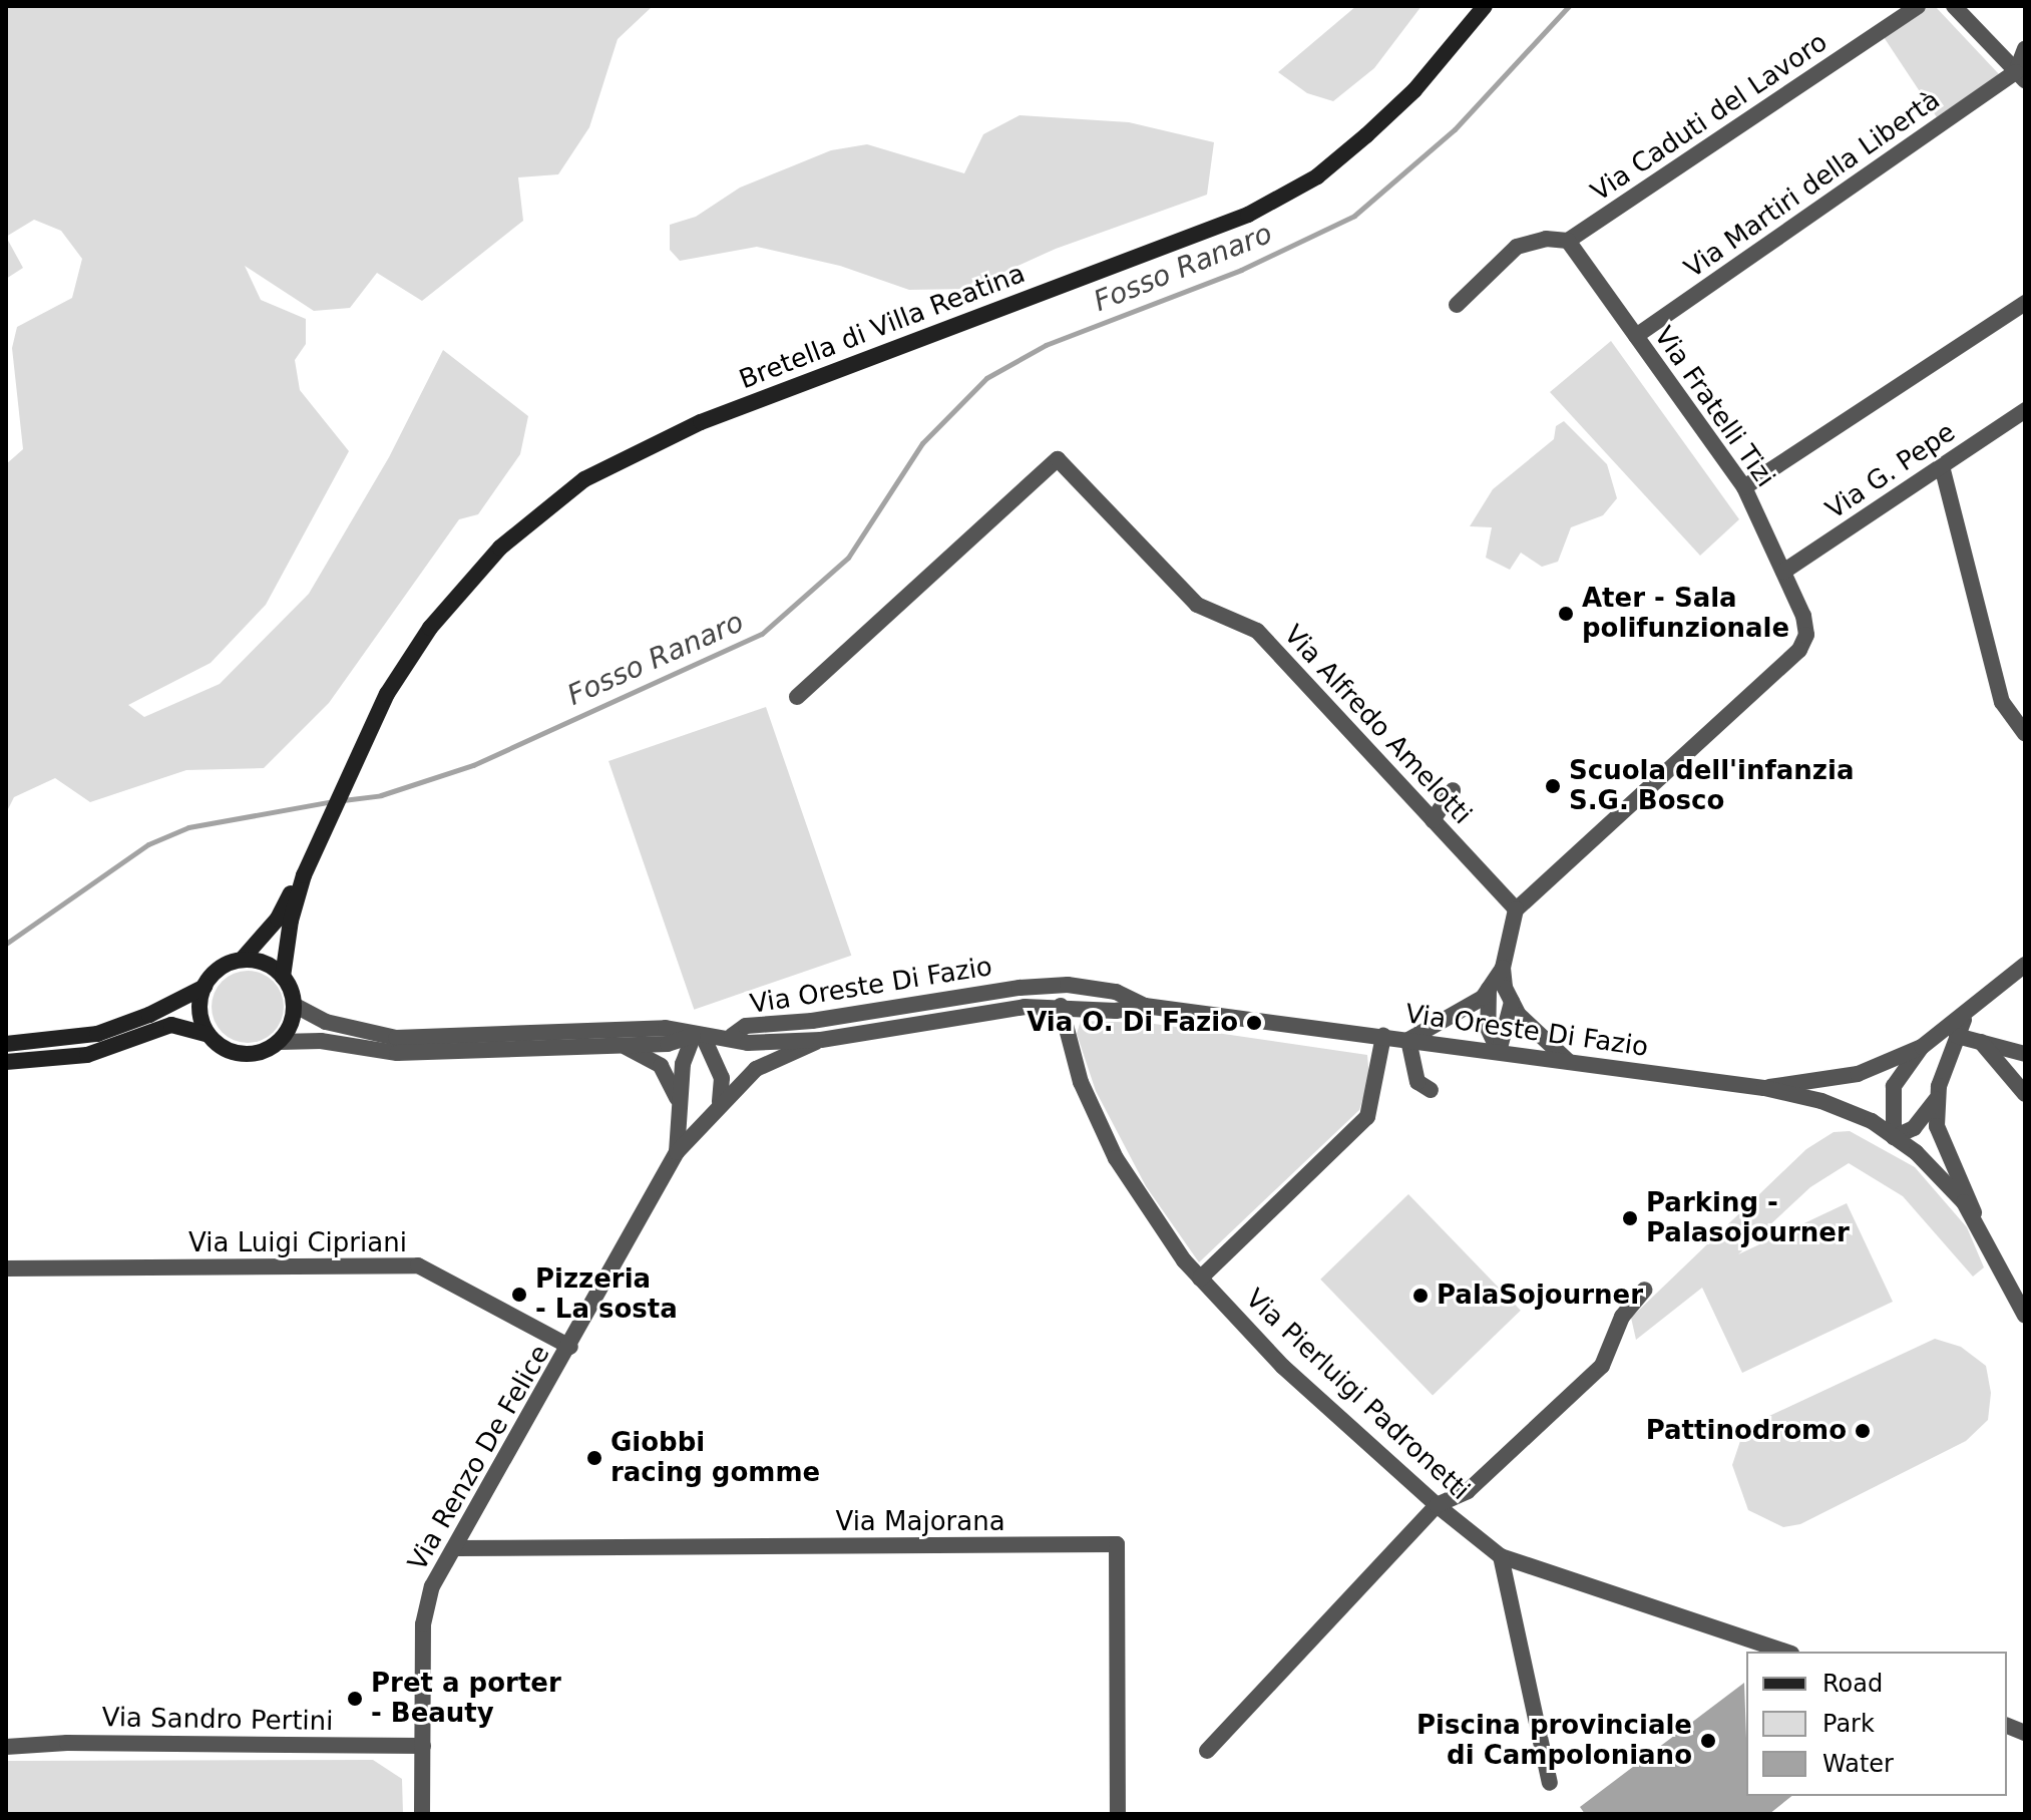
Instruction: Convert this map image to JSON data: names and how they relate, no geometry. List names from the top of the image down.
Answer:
{
  "streets": {
    "main road": ["Bretella di Villa Reatina"],
    "street": [
      "Via Caduti del Lavoro",
      "Via Martiri della Libertà",
      "Via Fratelli Tizi",
      "Via G. Pepe",
      "Via Alfredo Amelotti",
      "Via Oreste Di Fazio",
      "Via Luigi Cipriani",
      "Via Pierluigi Padronetti",
      "Via Renzo De Felice",
      "Via Majorana",
      "Via Sandro Pertini"
    ]
  },
  "crossings": [
    ["Via Caduti del Lavoro", "Via Fratelli Tizi"],
    ["Via Martiri della Libertà", "Via Fratelli Tizi"],
    ["Via Fratelli Tizi", "Via G. Pepe"],
    ["Via Fratelli Tizi", "Via Alfredo Amelotti"],
    ["Via Oreste Di Fazio", "Via Pierluigi Padronetti"],
    ["Via Luigi Cipriani", "Via Renzo De Felice"],
    ["Via Renzo De Felice", "Via Majorana"],
    ["Via Renzo De Felice", "Via Sandro Pertini"]
  ],
  "water": ["Fosso Ranaro"],
  "places": [
    "Ater - Sala polifunzionale",
    "Scuola dell'infanzia S.G. Bosco",
    "Via O. Di Fazio",
    "Parking - Palasojourner",
    "Pizzeria - La sosta",
    "PalaSojourner",
    "Pattinodromo",
    "Giobbi racing gomme",
    "Pret a porter - Beauty",
    "Piscina provinciale di Campoloniano"
  ],
  "legend": ["Road", "Park", "Water"]
}
